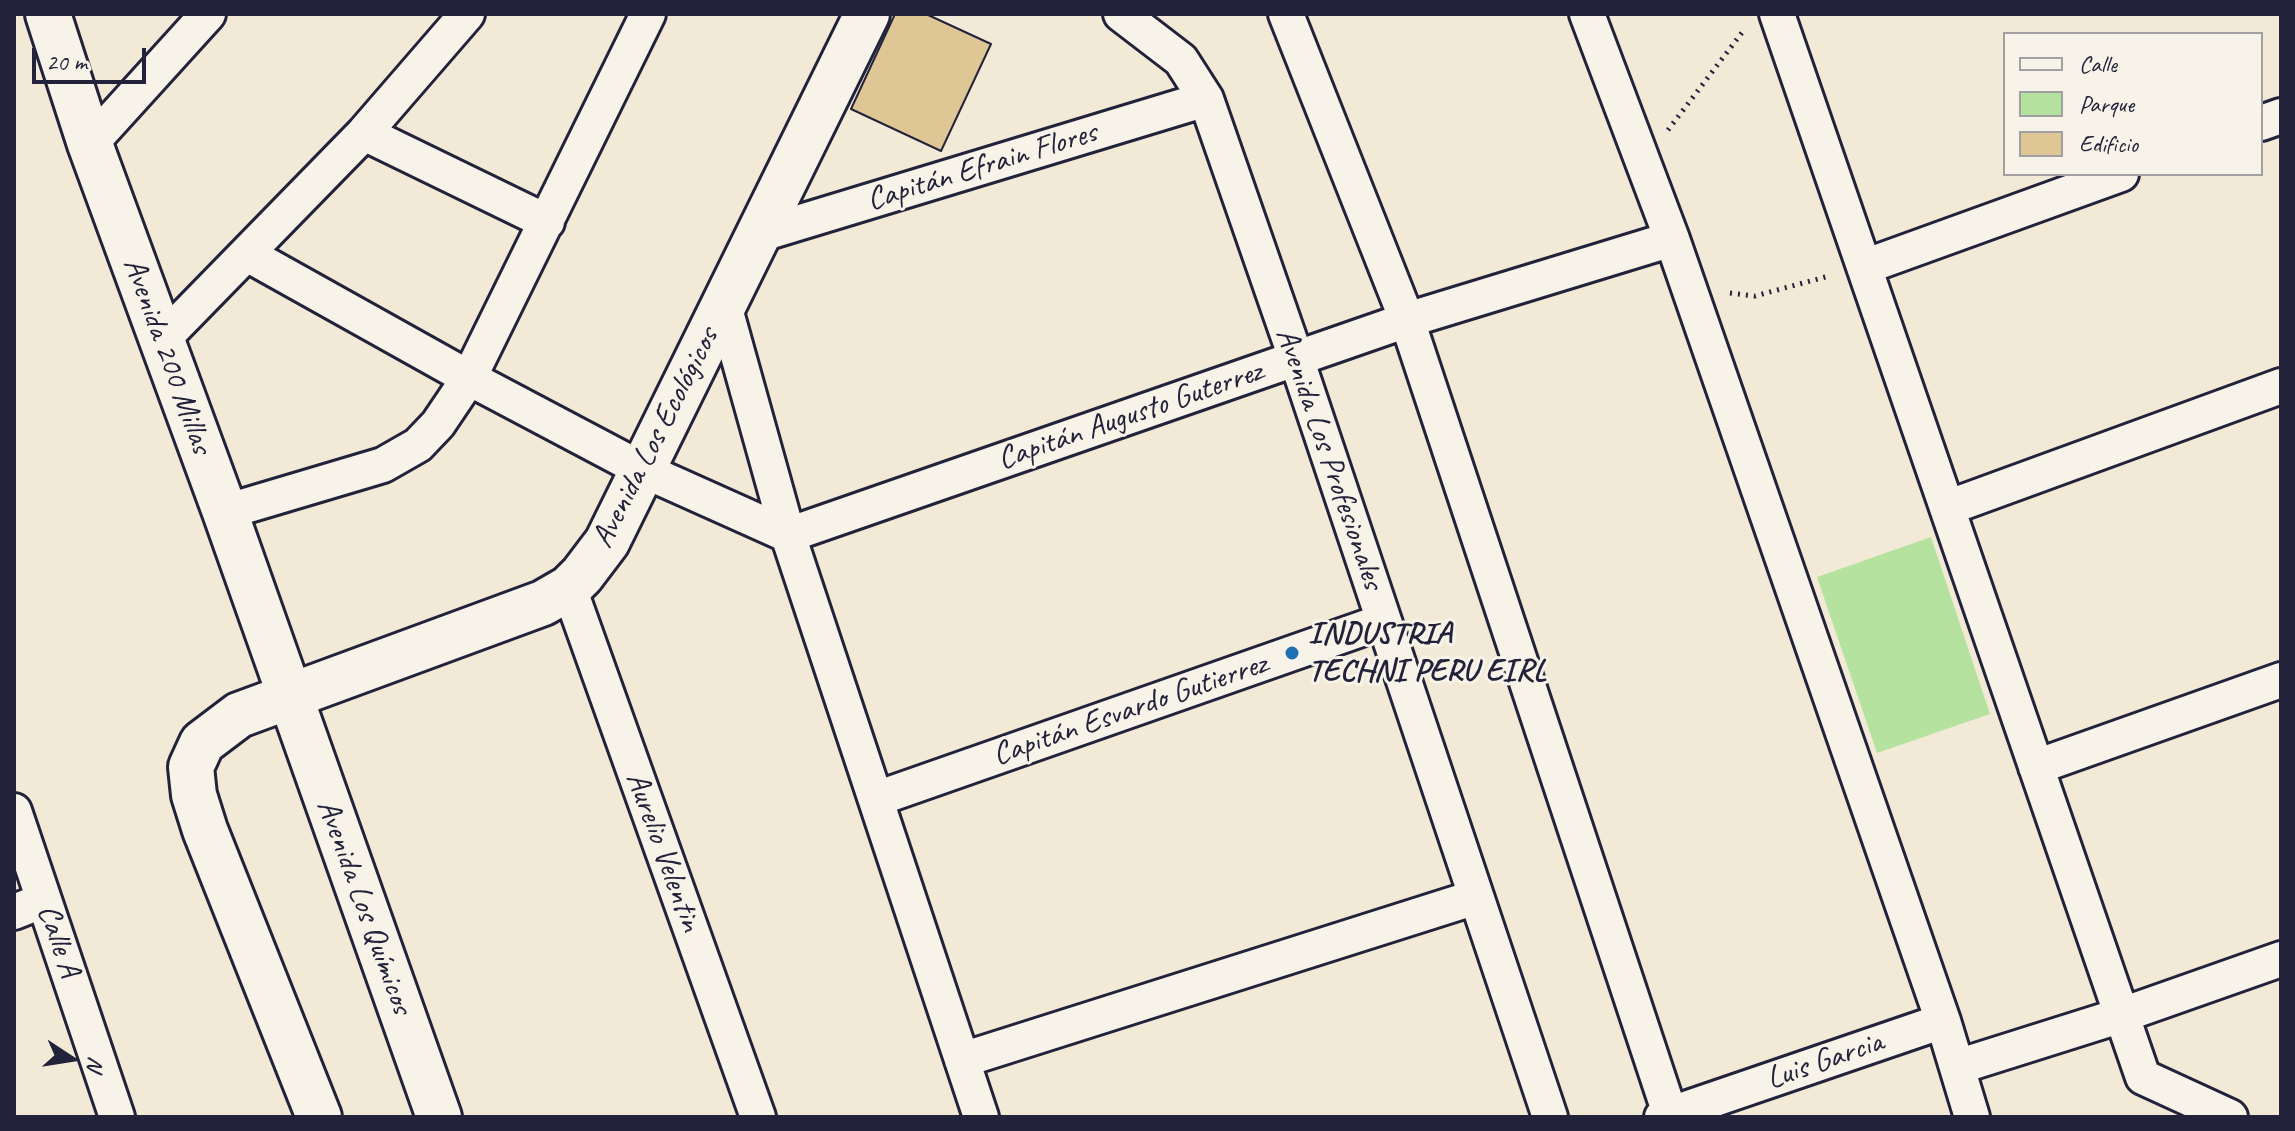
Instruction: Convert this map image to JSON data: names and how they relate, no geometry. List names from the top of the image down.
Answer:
{
  "streets": {
    "main road": ["Avenida 200 Millas", "Avenida Los Ecológicos", "Avenida Los Químicos"],
    "street": [
      "Capitán Efrain Flores",
      "Capitán Augusto Guterrez",
      "Avenida Los Profesionales",
      "Capitán Esvardo Gutierrez",
      "Aurelio Velentin",
      "Calle A",
      "Luis Garcia"
    ]
  },
  "crossings": [
    ["Capitán Efrain Flores", "Avenida Los Ecológicos"],
    ["Capitán Efrain Flores", "Avenida Los Profesionales"],
    ["Avenida 200 Millas", "Avenida Los Ecológicos"],
    ["Avenida 200 Millas", "Avenida Los Químicos"],
    ["Capitán Augusto Guterrez", "Avenida Los Profesionales"],
    ["Avenida Los Ecológicos", "Aurelio Velentin"],
    ["Avenida Los Ecológicos", "Avenida Los Químicos"],
    ["Avenida Los Profesionales", "Capitán Esvardo Gutierrez"]
  ],
  "places": ["INDUSTRIA TECHNI PERU EIRL"],
  "legend": ["Calle", "Parque", "Edificio"],
  "scale_bar": "20 m",
  "north": "right"
}
